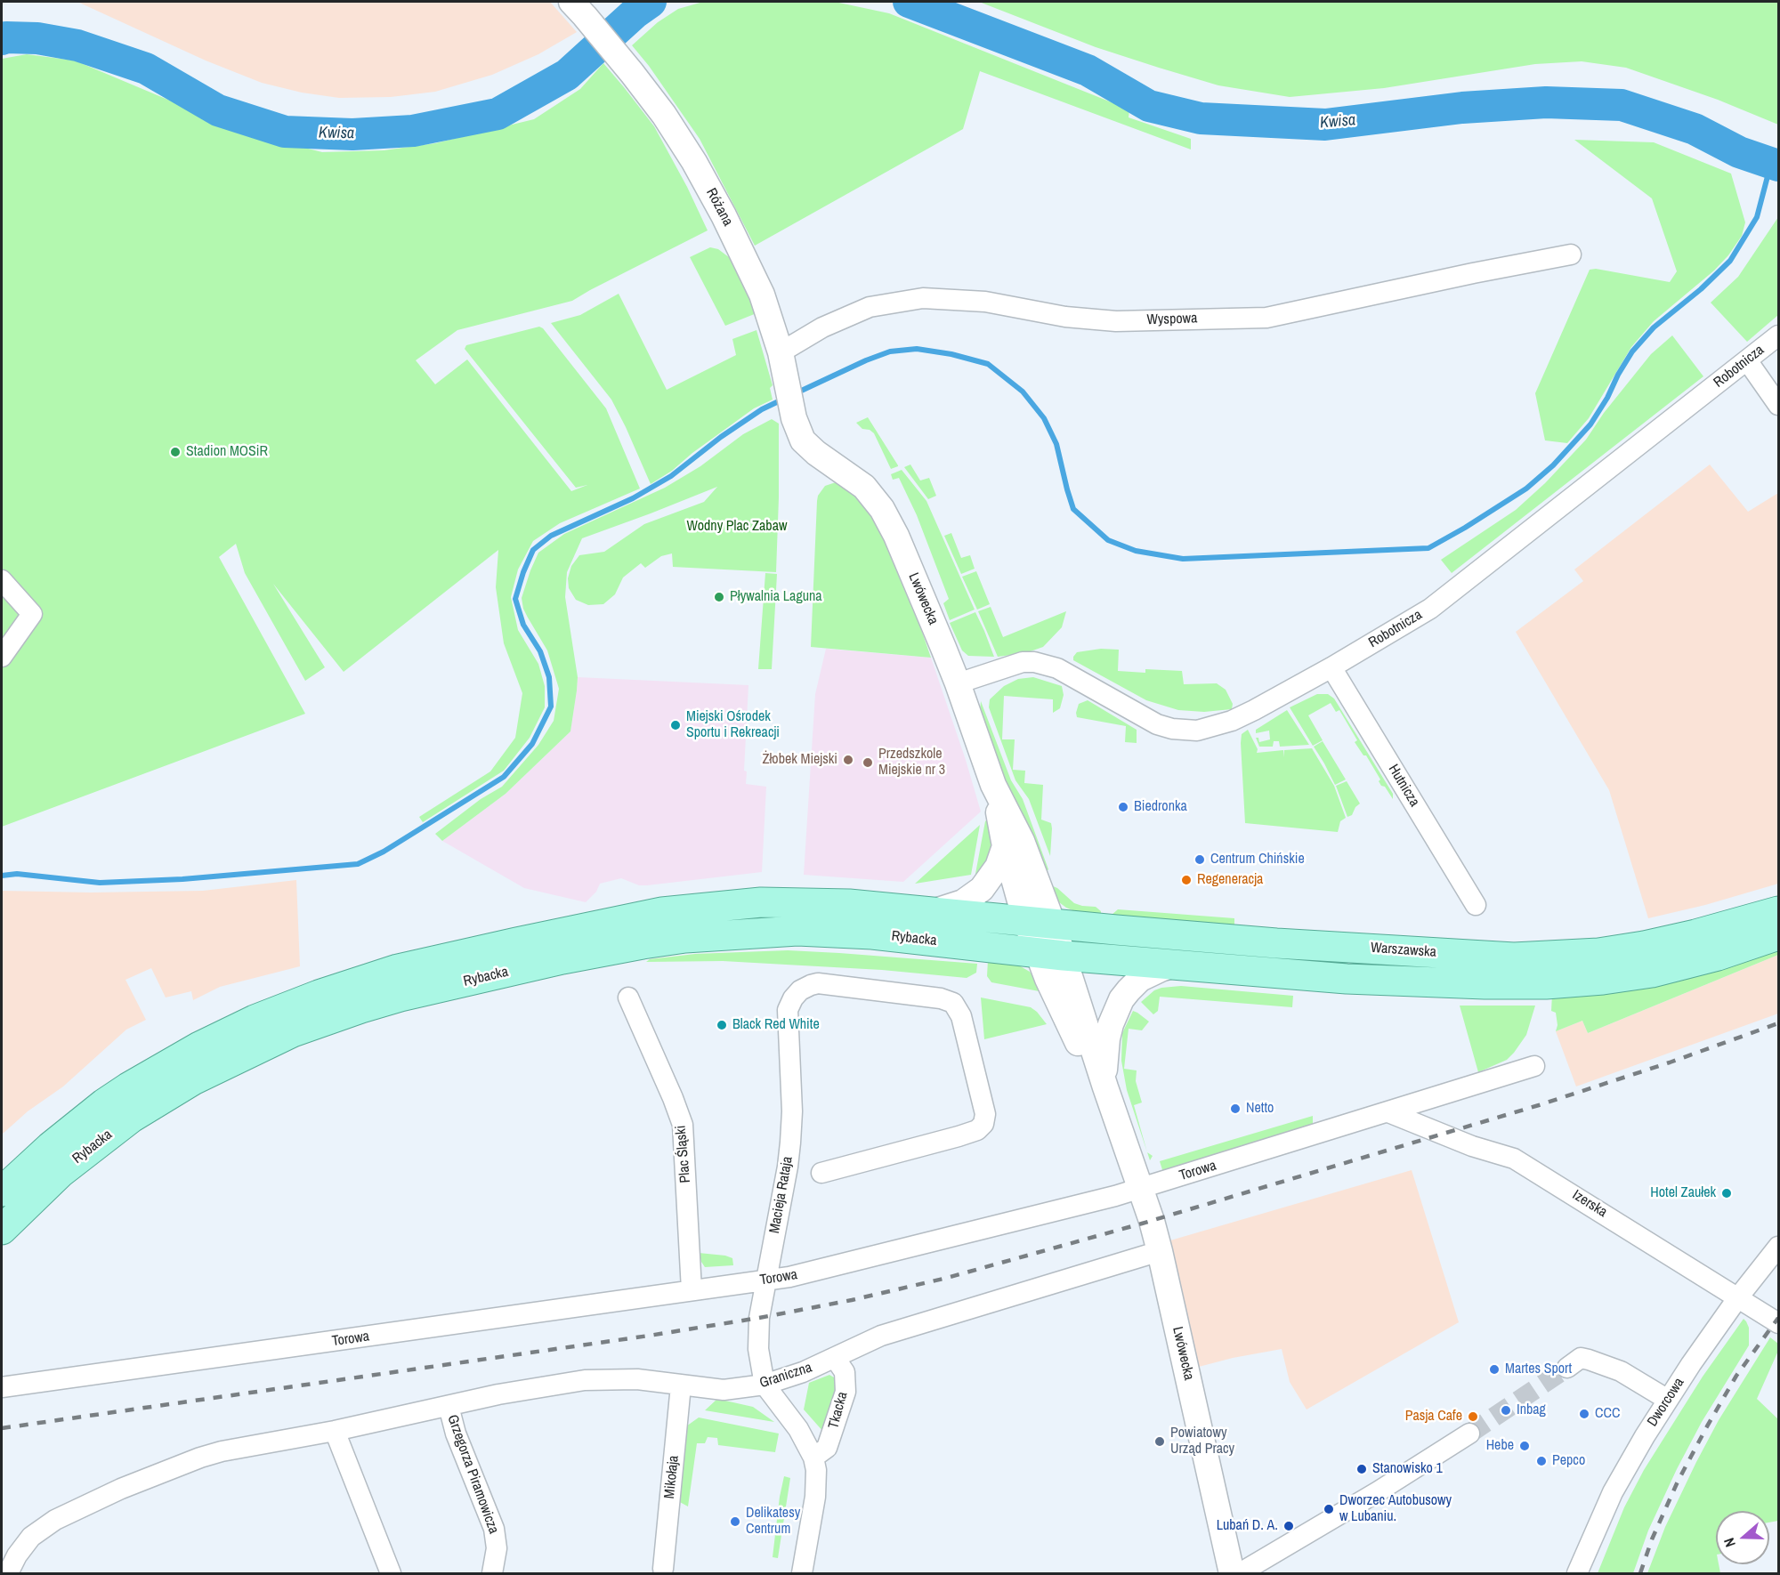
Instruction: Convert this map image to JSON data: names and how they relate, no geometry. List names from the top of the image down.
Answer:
{
  "streets": {
    "main road": ["Rybacka", "Warszawska"],
    "street": [
      "Różana",
      "Wyspowa",
      "Robotnicza",
      "Lwówecka",
      "Hutnicza",
      "Plac Śląski",
      "Torowa",
      "Macieja Rataja",
      "Izerska",
      "Graniczna",
      "Dworcowa",
      "Tkacka",
      "Grzegorza Piramowicza",
      "Mikołaja"
    ]
  },
  "crossings": [
    ["Różana", "Wyspowa"],
    ["Różana", "Lwówecka"],
    ["Robotnicza", "Lwówecka"],
    ["Robotnicza", "Hutnicza"],
    ["Lwówecka", "Rybacka"],
    ["Lwówecka", "Warszawska"],
    ["Lwówecka", "Torowa"],
    ["Lwówecka", "Graniczna"],
    ["Rybacka", "Warszawska"],
    ["Plac Śląski", "Torowa"],
    ["Torowa", "Macieja Rataja"],
    ["Torowa", "Izerska"],
    ["Macieja Rataja", "Graniczna"],
    ["Izerska", "Dworcowa"],
    ["Graniczna", "Tkacka"],
    ["Graniczna", "Grzegorza Piramowicza"],
    ["Graniczna", "Mikołaja"]
  ],
  "water": ["Kwisa"],
  "parks": ["Wodny Plac Zabaw"],
  "places": [
    "Stadion MOSiR",
    "Pływalnia Laguna",
    "Miejski Ośrodek Sportu i Rekreacji",
    "Żłobek Miejski",
    "Przedszkole Miejskie nr 3",
    "Biedronka",
    "Centrum Chińskie",
    "Regeneracja",
    "Black Red White",
    "Netto",
    "Hotel Zaułek",
    "Martes Sport",
    "Inbag",
    "CCC",
    "Pasja Cafe",
    "Powiatowy Urząd Pracy",
    "Hebe",
    "Pepco",
    "Stanowisko 1",
    "Dworzec Autobusowy w Lubaniu.",
    "Delikatesy Centrum",
    "Lubań D. A."
  ],
  "north": "left"
}
